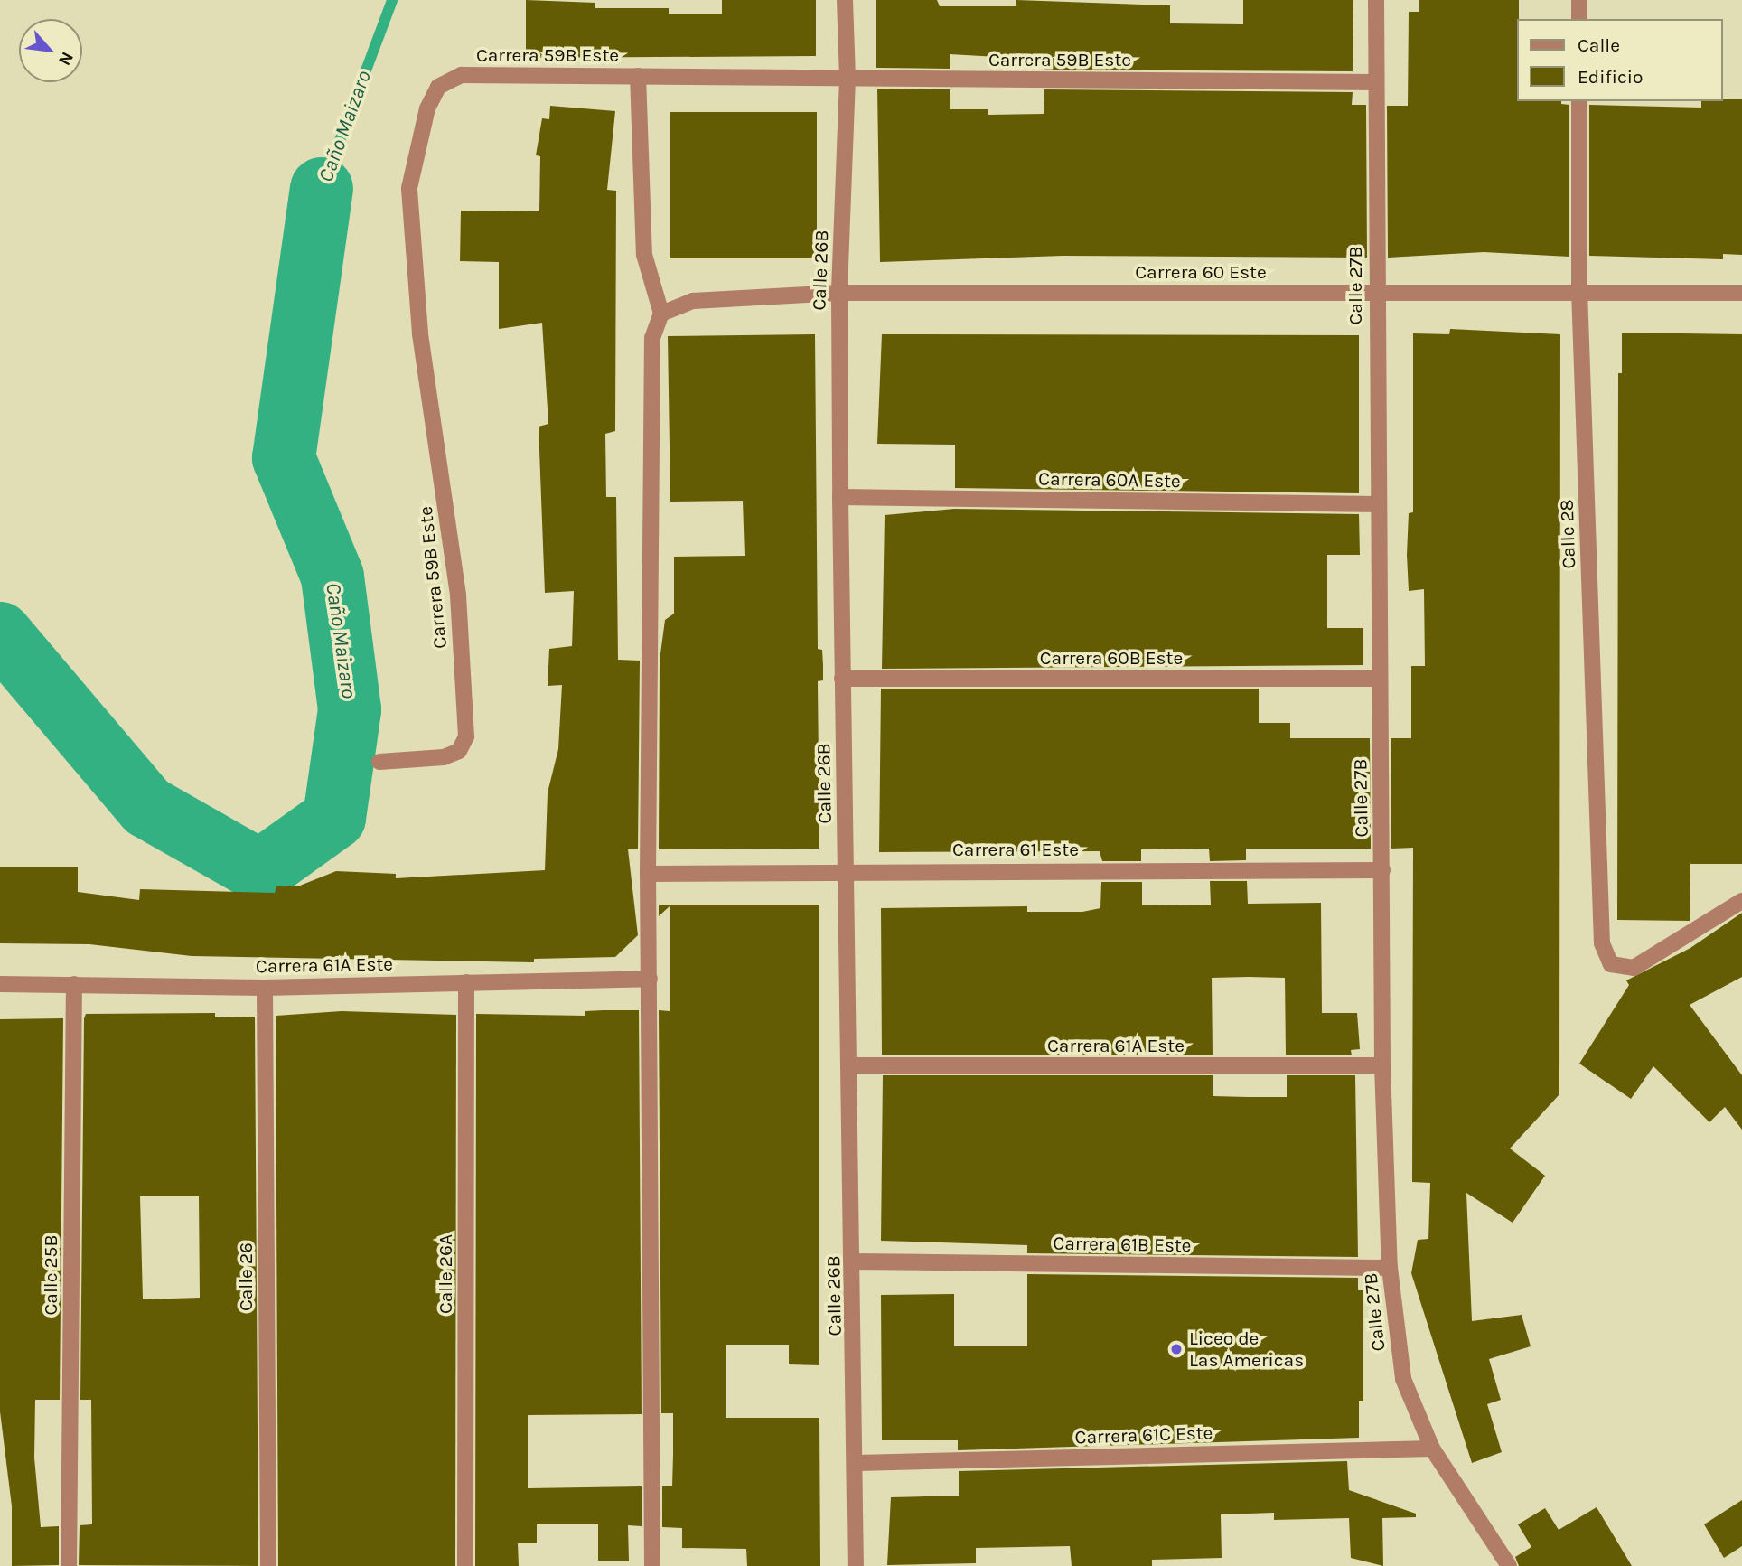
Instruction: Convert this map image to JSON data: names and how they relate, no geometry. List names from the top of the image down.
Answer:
{
  "streets": {
    "street": [
      "Carrera 59B Este",
      "Calle 26B",
      "Carrera 60 Este",
      "Calle 27B",
      "Carrera 60A Este",
      "Calle 28",
      "Carrera 60B Este",
      "Carrera 61 Este",
      "Carrera 61A Este",
      "Carrera 61B Este",
      "Calle 26A",
      "Calle 25B",
      "Calle 26",
      "Carrera 61C Este"
    ]
  },
  "crossings": [
    ["Carrera 59B Este", "Calle 26B"],
    ["Carrera 59B Este", "Calle 27B"],
    ["Calle 26B", "Carrera 60 Este"],
    ["Calle 26B", "Carrera 60A Este"],
    ["Calle 26B", "Carrera 60B Este"],
    ["Calle 26B", "Carrera 61 Este"],
    ["Calle 26B", "Carrera 61A Este"],
    ["Calle 26B", "Carrera 61B Este"],
    ["Calle 26B", "Carrera 61C Este"],
    ["Carrera 60 Este", "Calle 27B"],
    ["Carrera 60 Este", "Calle 28"],
    ["Calle 27B", "Carrera 60A Este"],
    ["Calle 27B", "Carrera 60B Este"],
    ["Calle 27B", "Carrera 61 Este"],
    ["Calle 27B", "Carrera 61A Este"],
    ["Calle 27B", "Carrera 61B Este"],
    ["Calle 27B", "Carrera 61C Este"],
    ["Carrera 61A Este", "Calle 26A"],
    ["Carrera 61A Este", "Calle 25B"],
    ["Carrera 61A Este", "Calle 26"]
  ],
  "water": ["Caño Maizaro"],
  "places": ["Liceo de Las Americas"],
  "legend": ["Calle", "Edificio"],
  "north": "bottom right"
}
